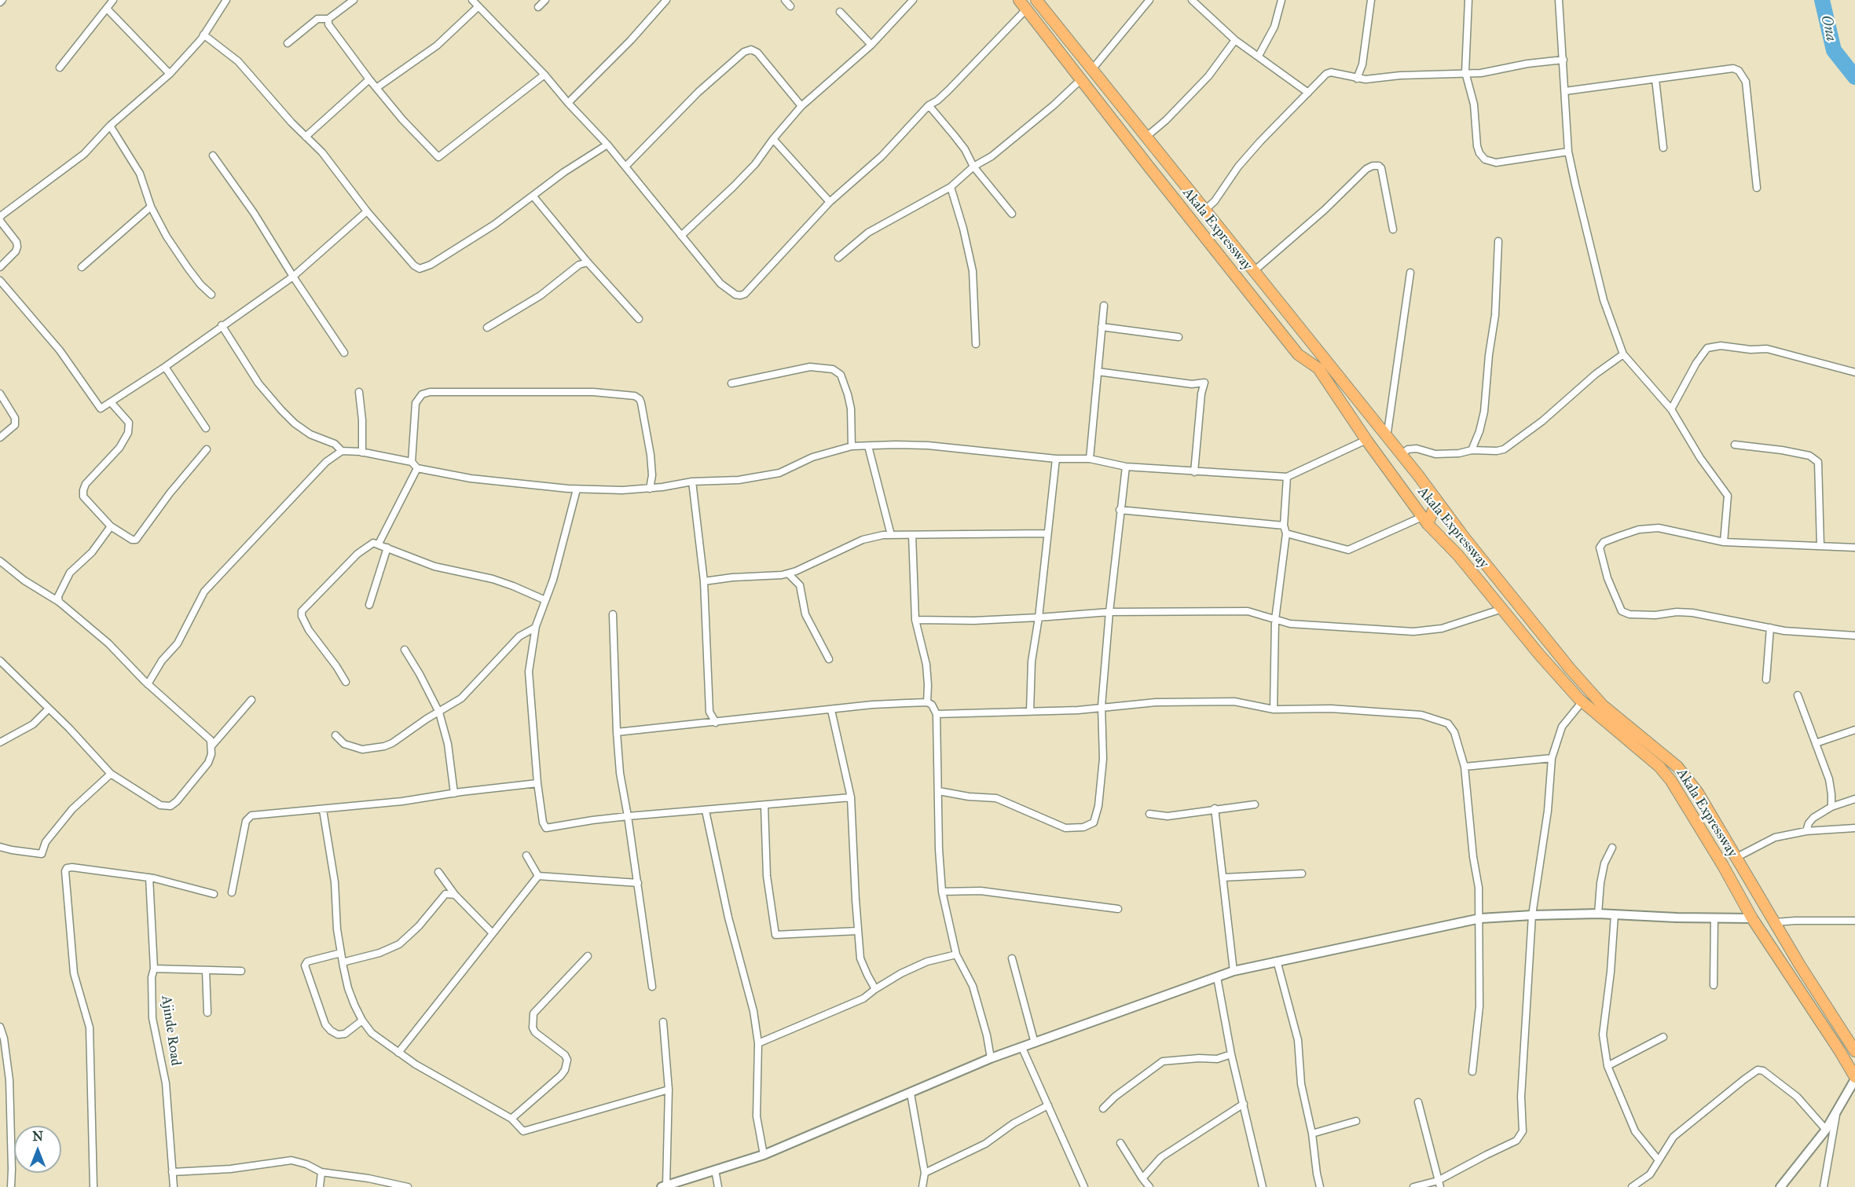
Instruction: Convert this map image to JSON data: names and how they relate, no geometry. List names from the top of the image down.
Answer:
{
  "streets": {
    "main road": ["Akala Expressway"],
    "street": ["Ajinde Road"]
  },
  "water": ["Ona"],
  "north": "top"
}
